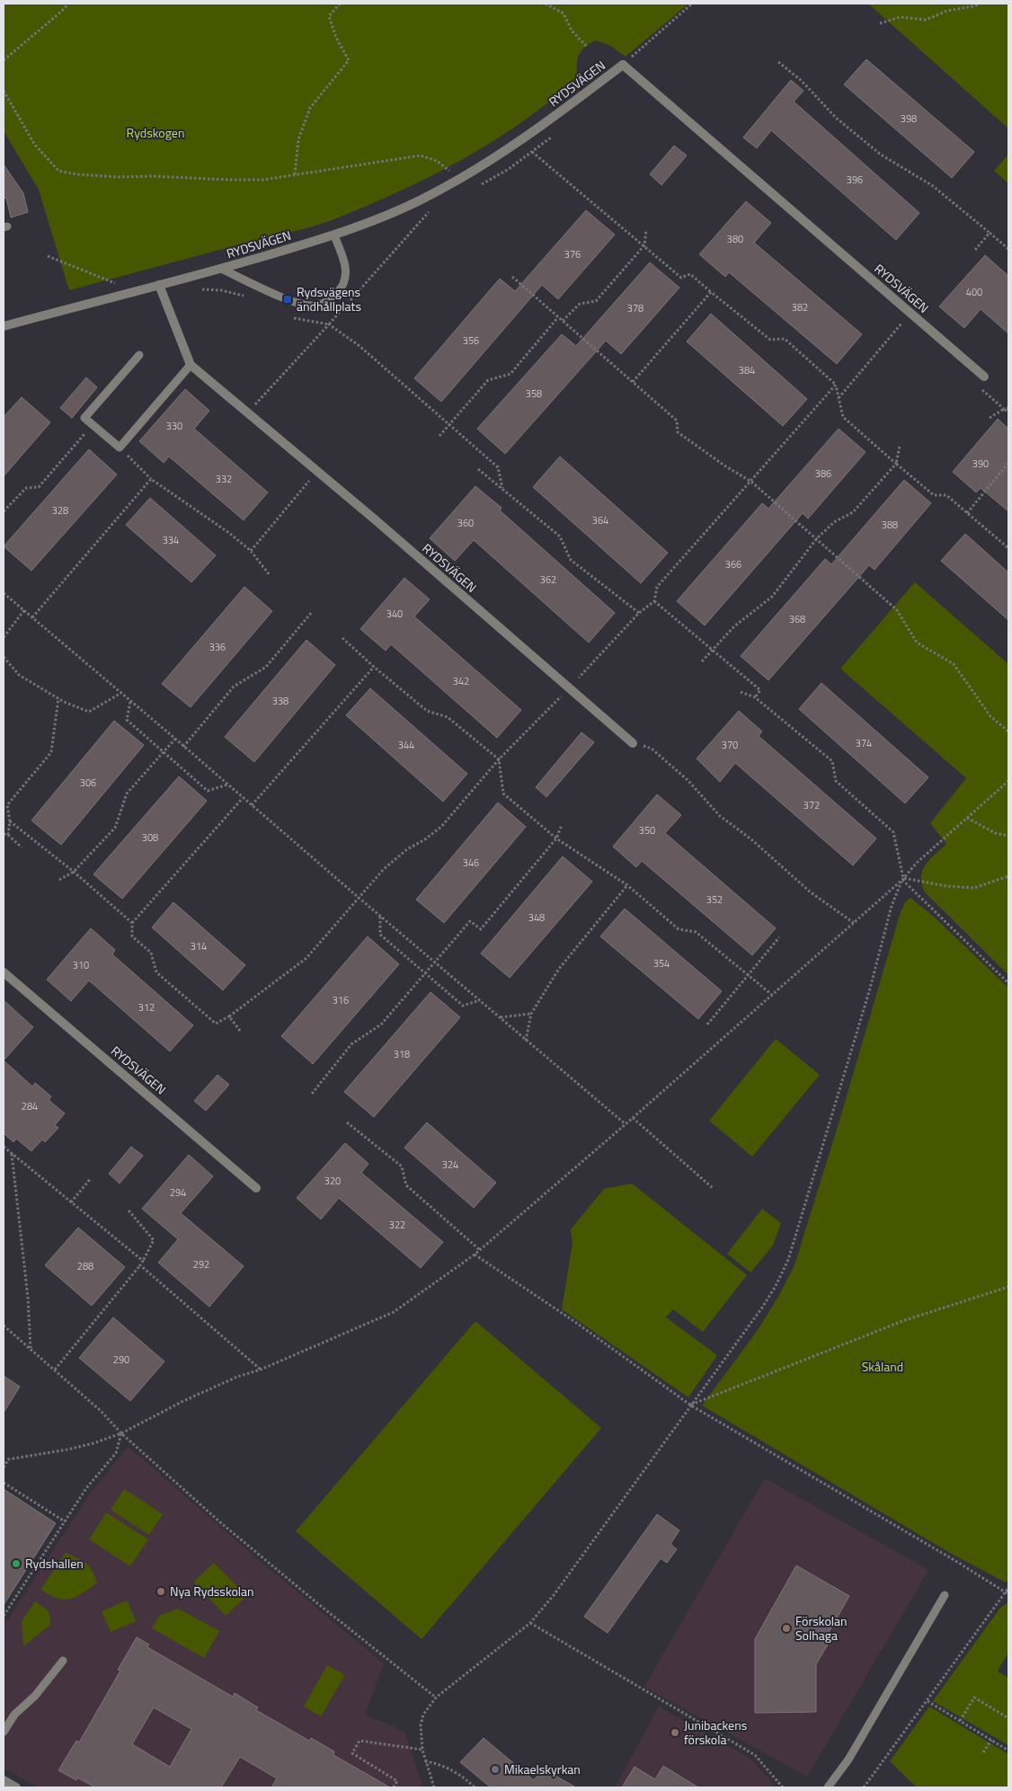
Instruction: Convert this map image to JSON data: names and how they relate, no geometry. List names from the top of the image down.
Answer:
{
  "streets": {
    "street": ["RYDSVÄGEN"]
  },
  "parks": ["Rydskogen", "Skåland"],
  "places": {
    "transit": ["Rydsvägens ändhållplats"],
    "other": [
      "Rydshallen",
      "Nya Rydsskolan",
      "Förskolan Solhaga",
      "Junibackens förskola",
      "Mikaelskyrkan"
    ]
  },
  "house_numbers": [
    "398",
    "396",
    "380",
    "376",
    "400",
    "382",
    "378",
    "356",
    "384",
    "358",
    "330",
    "390",
    "386",
    "332",
    "328",
    "364",
    "360",
    "388",
    "334",
    "366",
    "362",
    "340",
    "368",
    "336",
    "342",
    "338",
    "374",
    "344",
    "370",
    "306",
    "372",
    "350",
    "308",
    "346",
    "352",
    "348",
    "314",
    "354",
    "310",
    "316",
    "312",
    "318",
    "284",
    "324",
    "320",
    "294",
    "322",
    "292",
    "288",
    "290"
  ]
}
